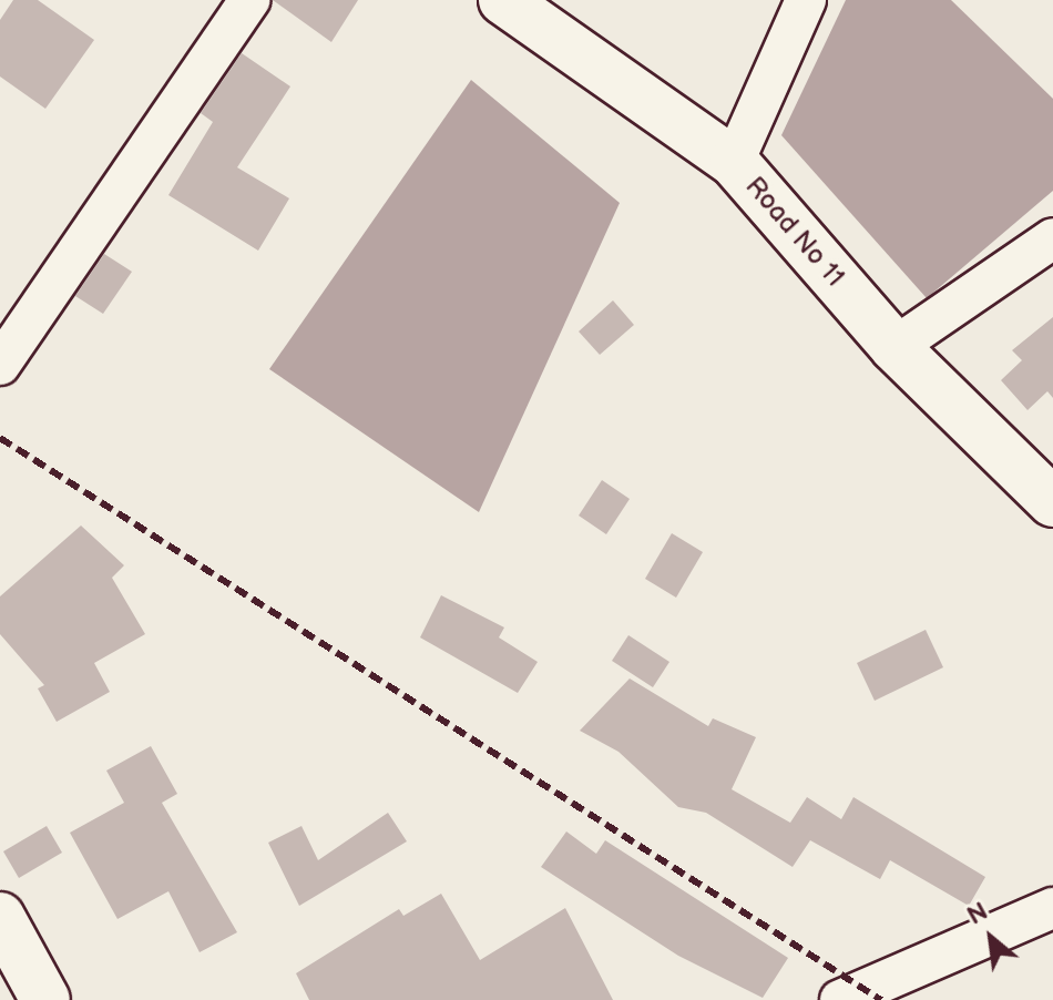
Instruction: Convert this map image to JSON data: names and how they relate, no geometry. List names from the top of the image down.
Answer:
{
  "streets": {
    "main road": ["Road No 11"]
  },
  "north": "top left"
}
